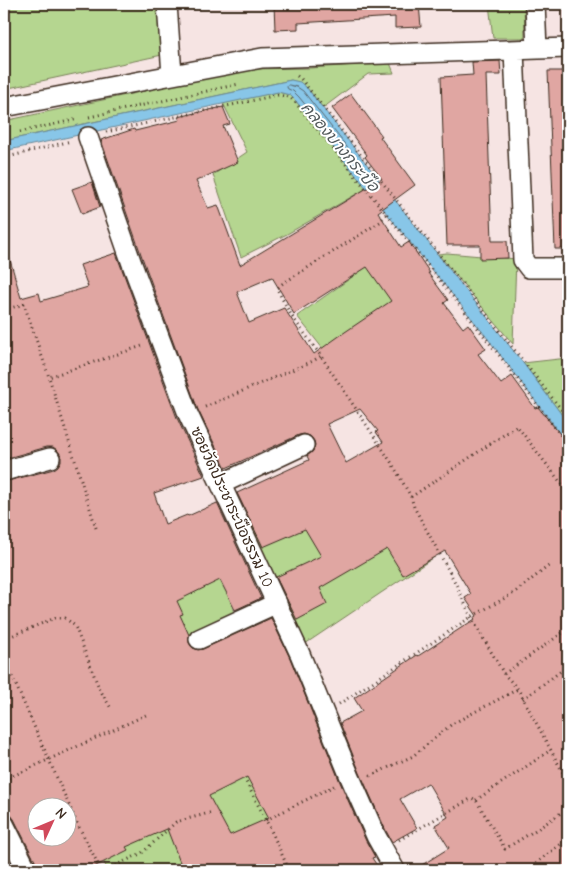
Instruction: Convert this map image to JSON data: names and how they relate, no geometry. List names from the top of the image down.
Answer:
{
  "streets": {
    "street": ["ซอยวัดประชาระบือธรรม 10"]
  },
  "water": ["คลองบางกระบือ"],
  "north": "top right"
}
